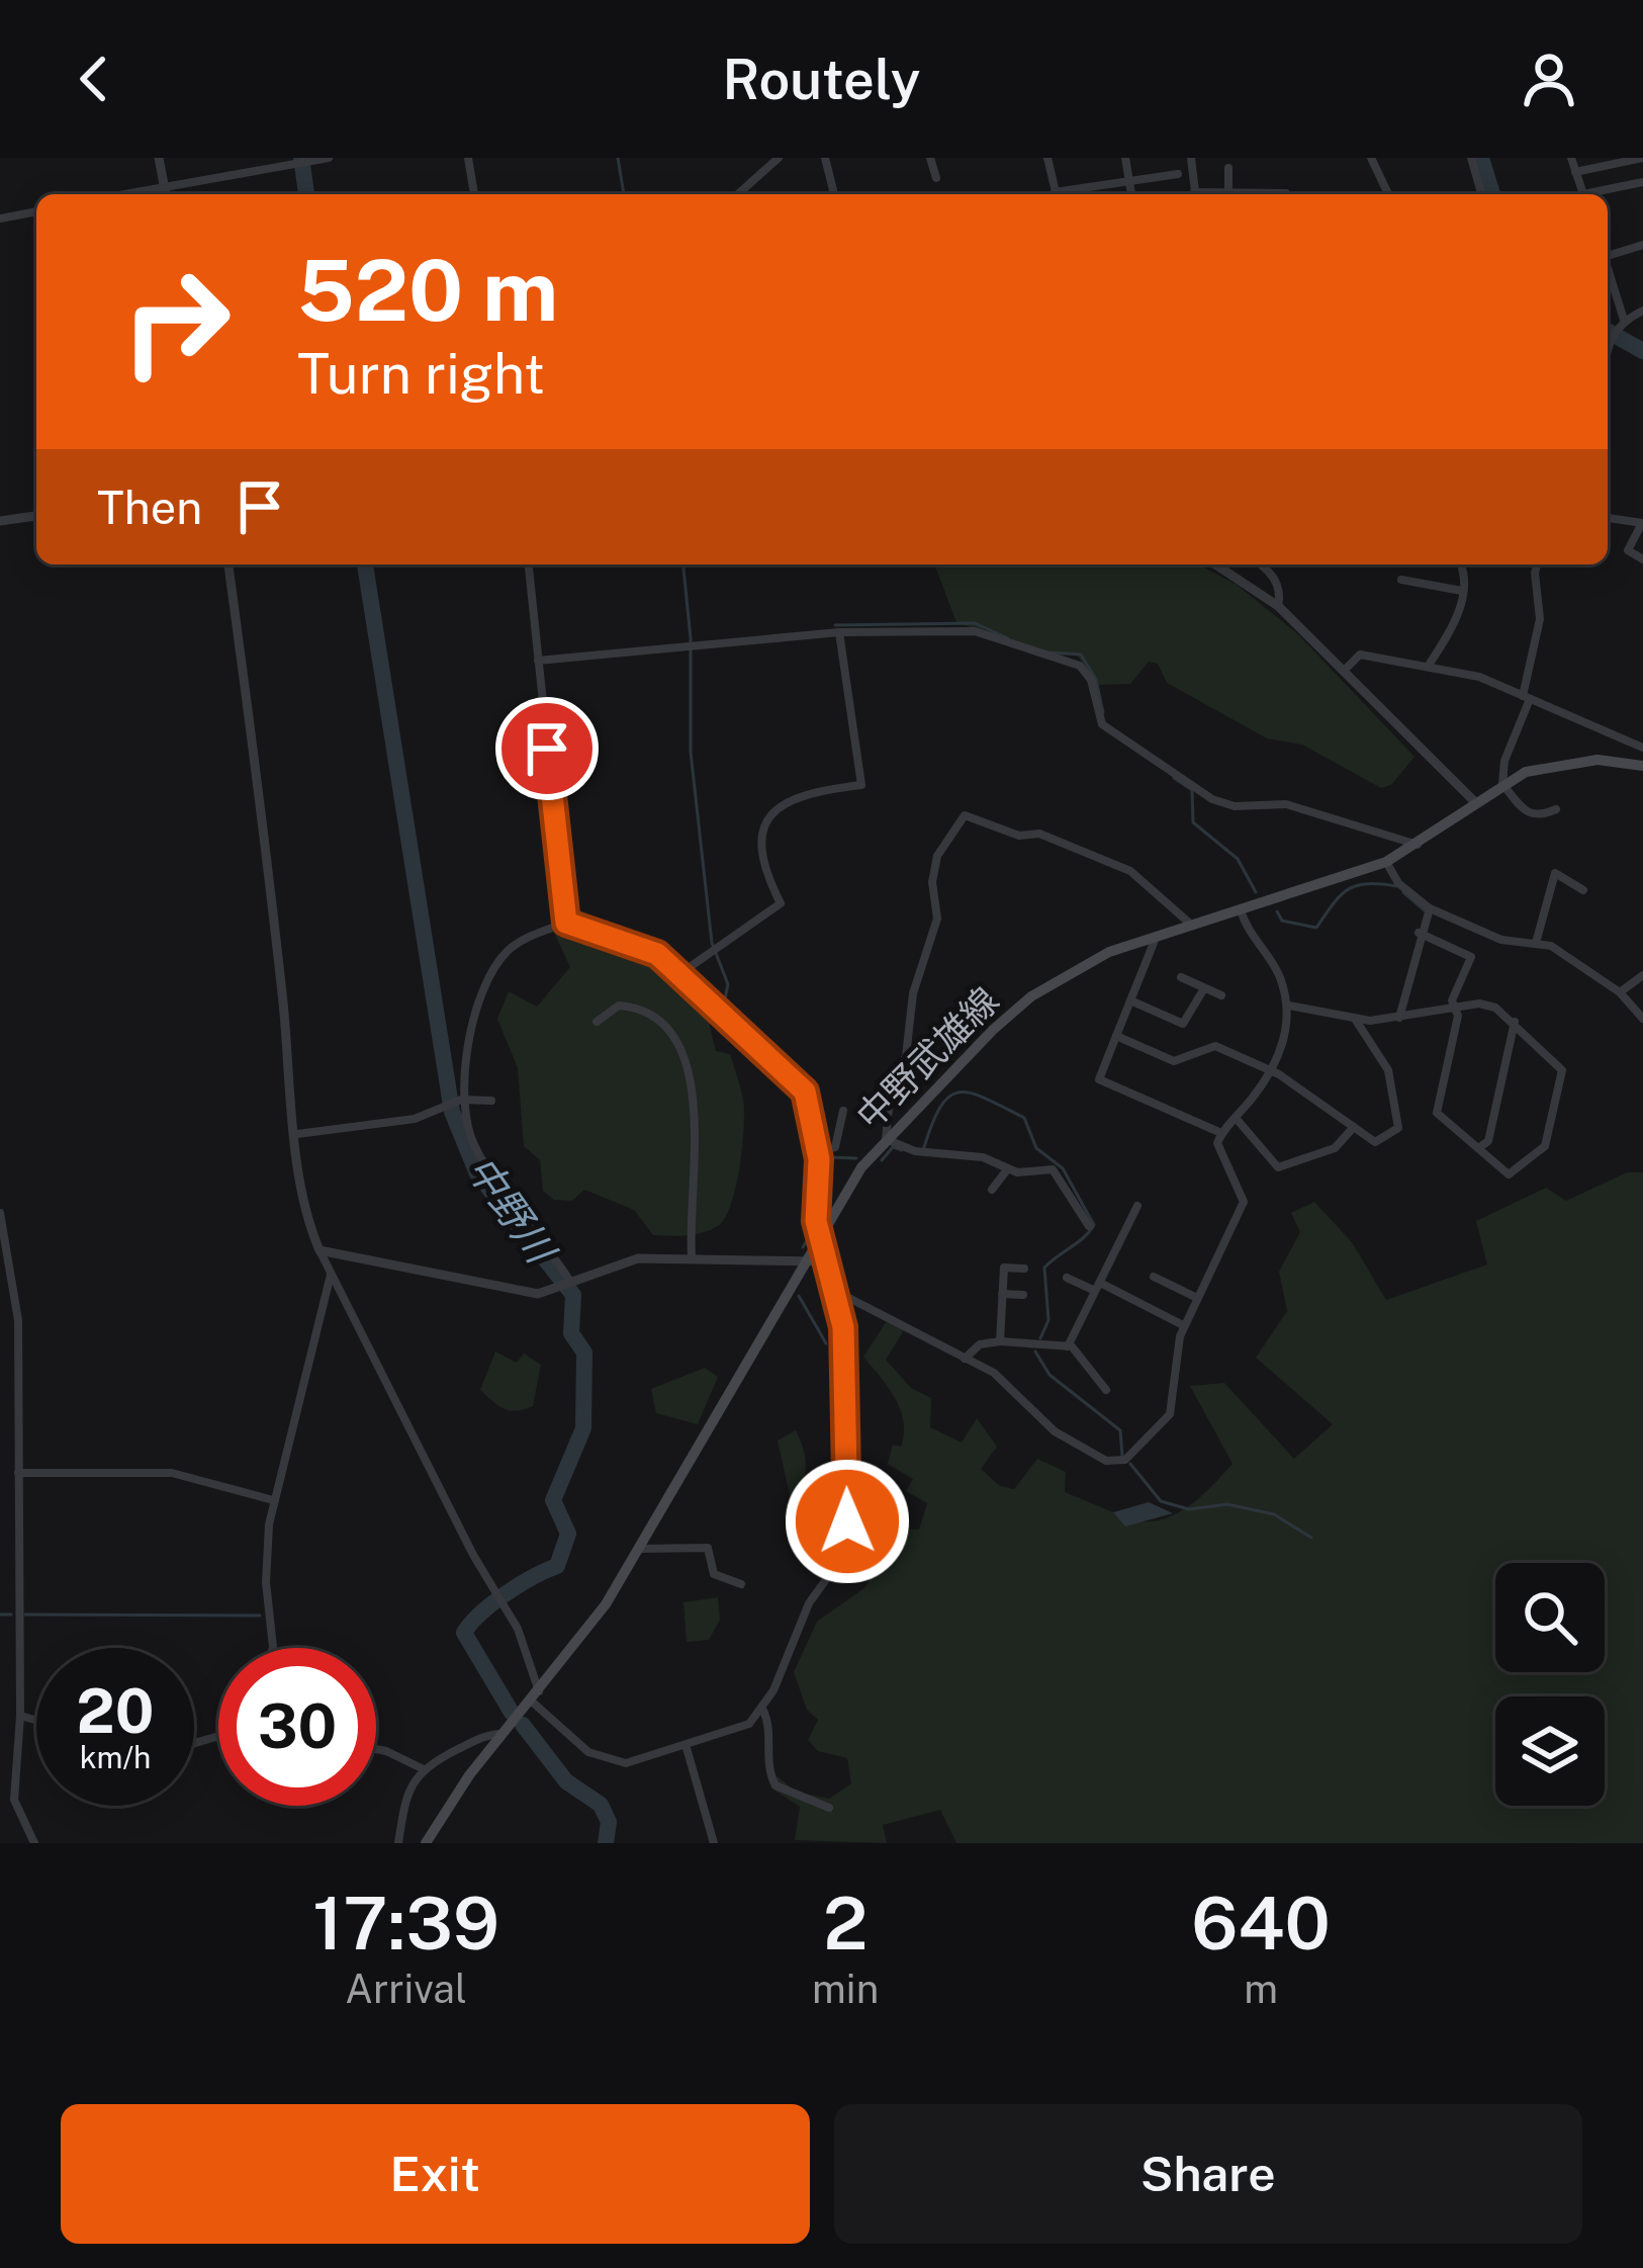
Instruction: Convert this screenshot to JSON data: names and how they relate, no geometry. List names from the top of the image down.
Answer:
{
  "streets": {
    "main road": ["中野武雄線"]
  },
  "water": ["中野川"],
  "page": {
    "header": "Routely",
    "turn": ["520 m", "Turn right"],
    "then": "Then",
    "speed": "20 km/h",
    "limit": "30",
    "eta": [
      "17:39",
      "Arrival",
      "2",
      "min",
      "640",
      "m"
    ],
    "buttons": ["Exit", "Share"]
  }
}
